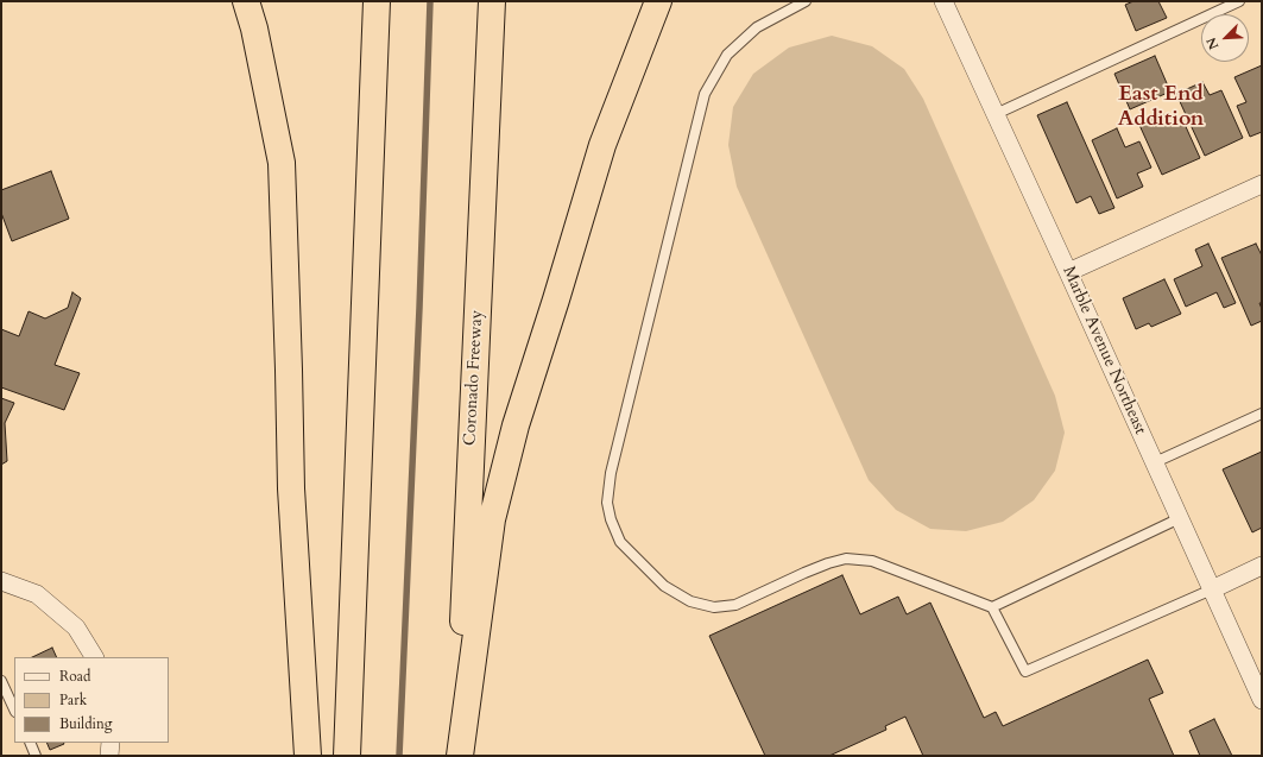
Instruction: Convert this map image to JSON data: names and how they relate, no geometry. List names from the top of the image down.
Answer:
{
  "streets": {
    "highway": ["Coronado Freeway"],
    "street": ["Marble Avenue Northeast"]
  },
  "districts": ["East End Addition"],
  "legend": ["Road", "Park", "Building"],
  "north": "bottom left"
}
